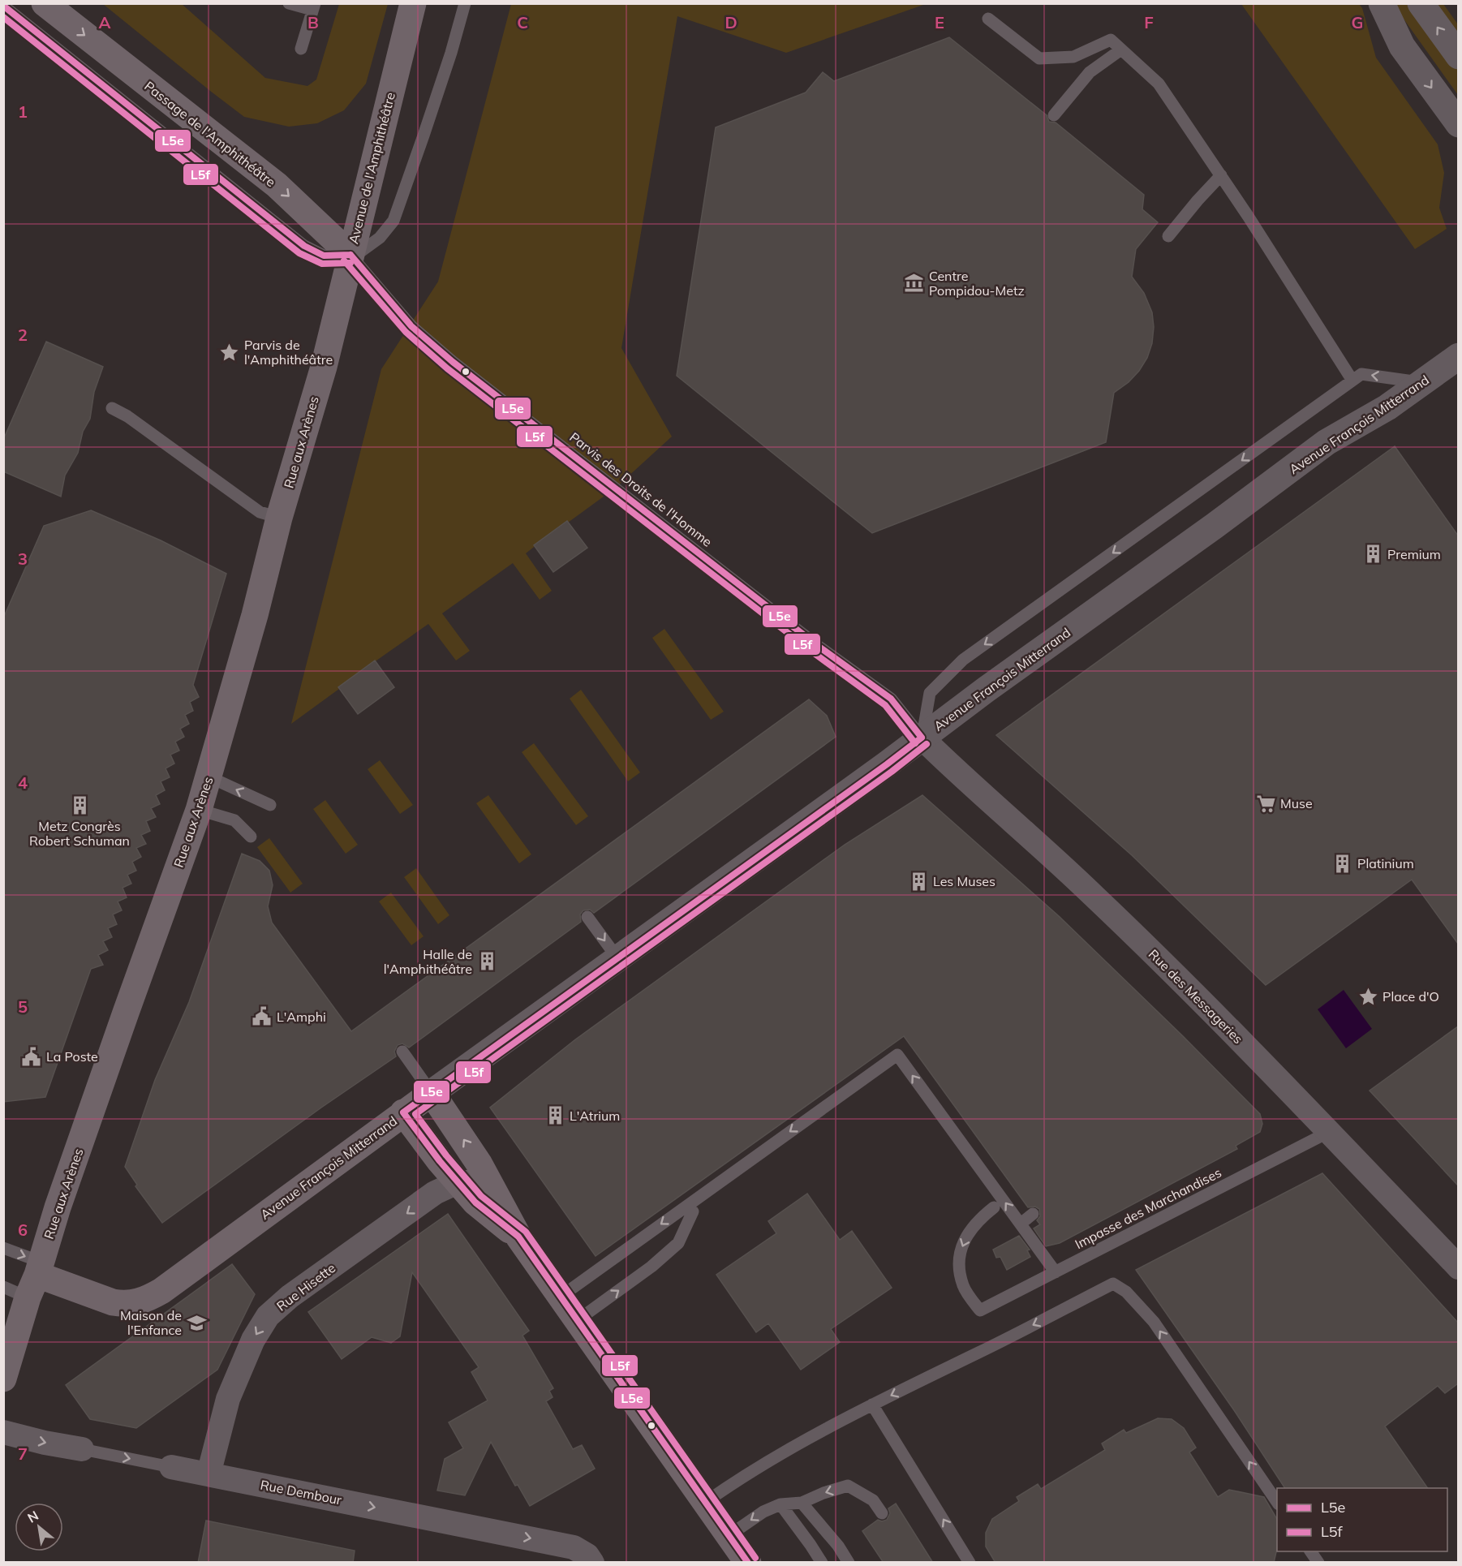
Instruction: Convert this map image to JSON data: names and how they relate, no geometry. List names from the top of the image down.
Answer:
{
  "streets": {
    "main road": [
      "Passage de l'Amphithéâtre",
      "Avenue de l'Amphithéâtre",
      "Avenue François Mitterrand",
      "Rue aux Arènes"
    ],
    "street": ["Rue des Messageries", "Rue Hisette", "Rue Dembour"],
    "lane": ["Parvis des Droits de l'Homme", "Impasse des Marchandises"]
  },
  "crossings": [
    ["Passage de l'Amphithéâtre", "Avenue de l'Amphithéâtre"],
    ["Passage de l'Amphithéâtre", "Rue aux Arènes"],
    ["Passage de l'Amphithéâtre", "Parvis des Droits de l'Homme"],
    ["Avenue de l'Amphithéâtre", "Rue aux Arènes"],
    ["Avenue de l'Amphithéâtre", "Parvis des Droits de l'Homme"],
    ["Avenue François Mitterrand", "Rue aux Arènes"],
    ["Avenue François Mitterrand", "Parvis des Droits de l'Homme"],
    ["Avenue François Mitterrand", "Rue des Messageries"],
    ["Rue aux Arènes", "Parvis des Droits de l'Homme"],
    ["Parvis des Droits de l'Homme", "Rue des Messageries"],
    ["Rue des Messageries", "Impasse des Marchandises"],
    ["Rue Hisette", "Rue Dembour"]
  ],
  "one_way": ["Passage de l'Amphithéâtre", "Rue Hisette", "Rue Dembour"],
  "places": {
    "museum": ["Centre Pompidou-Metz"],
    "place": ["Parvis de l'Amphithéâtre", "Place d'O"],
    "building": [
      "Premium",
      "Metz Congrès Robert Schuman",
      "Platinium",
      "Les Muses",
      "Halle de l'Amphithéâtre",
      "L'Atrium"
    ],
    "supermarket": ["Muse"],
    "public building": ["L'Amphi", "La Poste"],
    "school or university": ["Maison de l'Enfance"]
  },
  "lines": ["transit line L5e", "transit line L5f"],
  "legend": ["L5e", "L5f"],
  "north": "top left",
  "grid": {
    "columns": [
      "A",
      "B",
      "C",
      "D",
      "E",
      "F",
      "G"
    ],
    "rows": [
      "1",
      "2",
      "3",
      "4",
      "5",
      "6",
      "7"
    ]
  }
}
